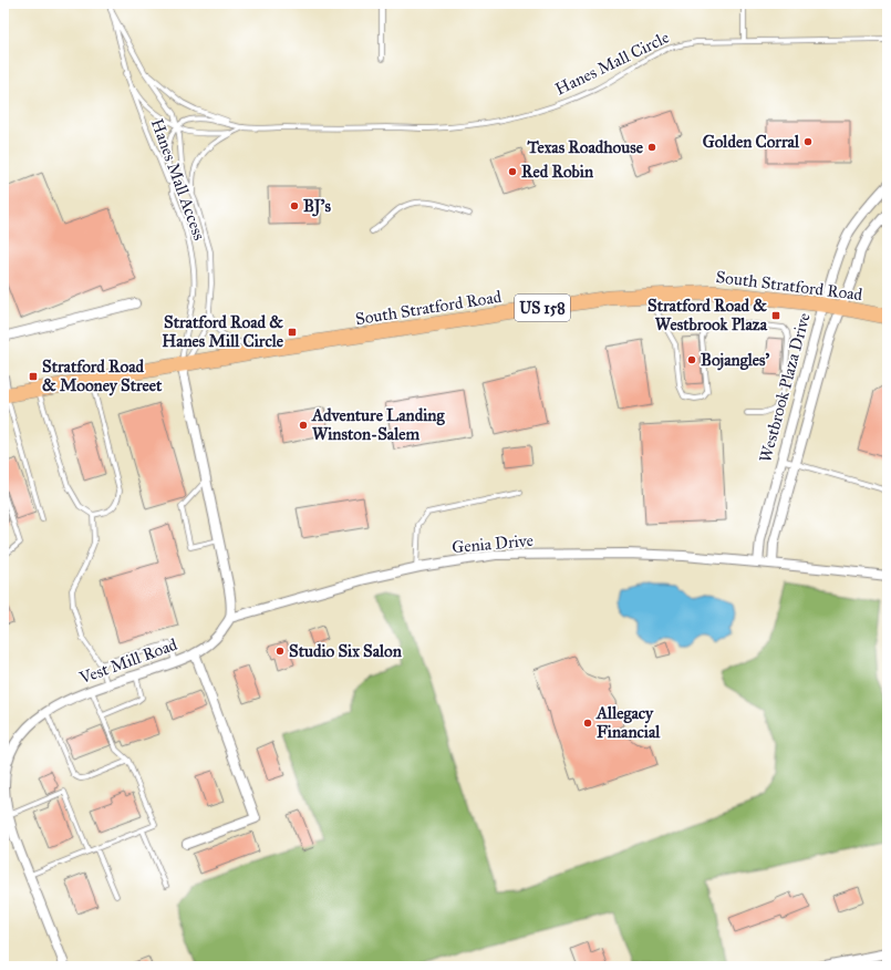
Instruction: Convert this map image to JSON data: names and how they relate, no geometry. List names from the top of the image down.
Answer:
{
  "streets": {
    "main road": ["South Stratford Road", "US 158"],
    "street": ["Westbrook Plaza Drive", "Genia Drive", "Vest Mill Road"],
    "lane": ["Hanes Mall Circle", "Hanes Mall Access"]
  },
  "crossings": [
    ["Hanes Mall Circle", "Hanes Mall Access"],
    ["Hanes Mall Access", "South Stratford Road"],
    ["South Stratford Road", "Westbrook Plaza Drive"],
    ["Westbrook Plaza Drive", "Genia Drive"],
    ["Genia Drive", "Vest Mill Road"]
  ],
  "places": {
    "other": [
      "Golden Corral",
      "Texas Roadhouse",
      "Red Robin",
      "BJ's",
      "Bojangles'",
      "Adventure Landing Winston-Salem",
      "Studio Six Salon",
      "Allegacy Financial"
    ],
    "transit": ["Stratford Road & Westbrook Plaza", "Stratford Road & Hanes Mill Circle", "Stratford Road & Mooney Street"]
  }
}
